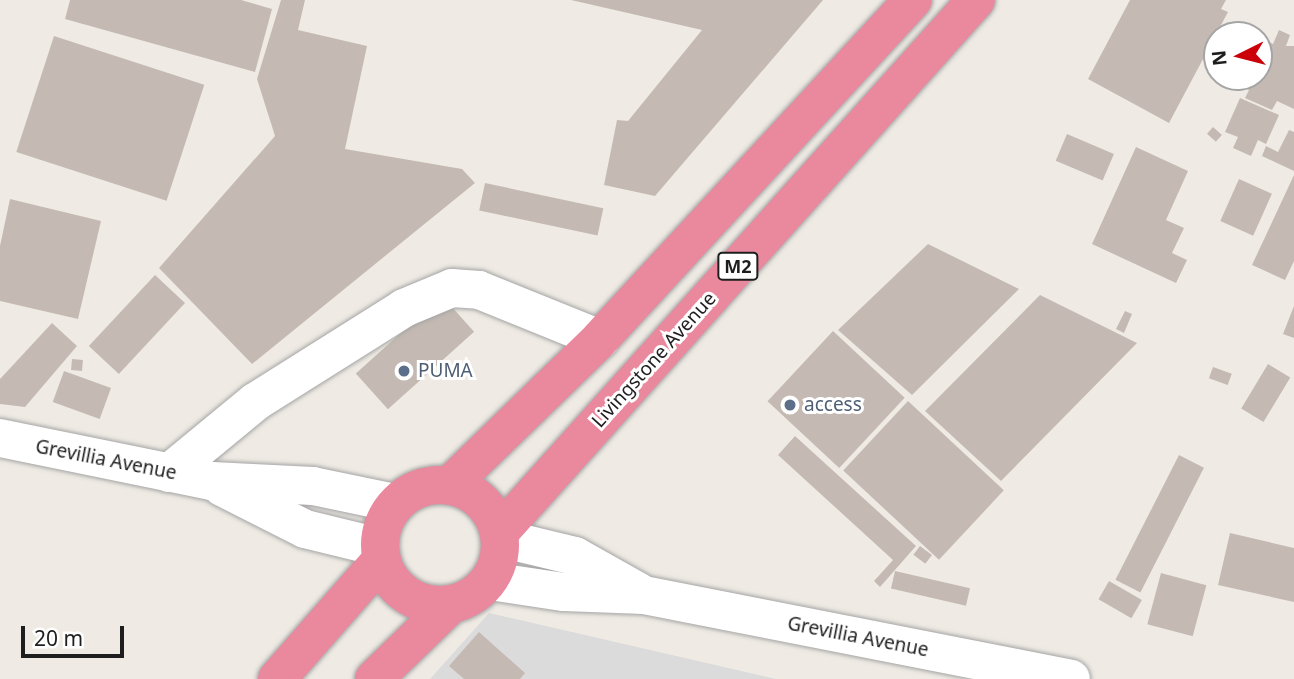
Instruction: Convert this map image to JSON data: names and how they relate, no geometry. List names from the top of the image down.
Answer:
{
  "streets": {
    "highway": ["M2", "Livingstone Avenue"],
    "street": ["Grevillia Avenue"]
  },
  "crossings": [
    ["M2", "Livingstone Avenue"],
    ["M2", "Grevillia Avenue"],
    ["Livingstone Avenue", "Grevillia Avenue"]
  ],
  "places": ["PUMA", "access"],
  "scale_bar": "20 m",
  "north": "left"
}
